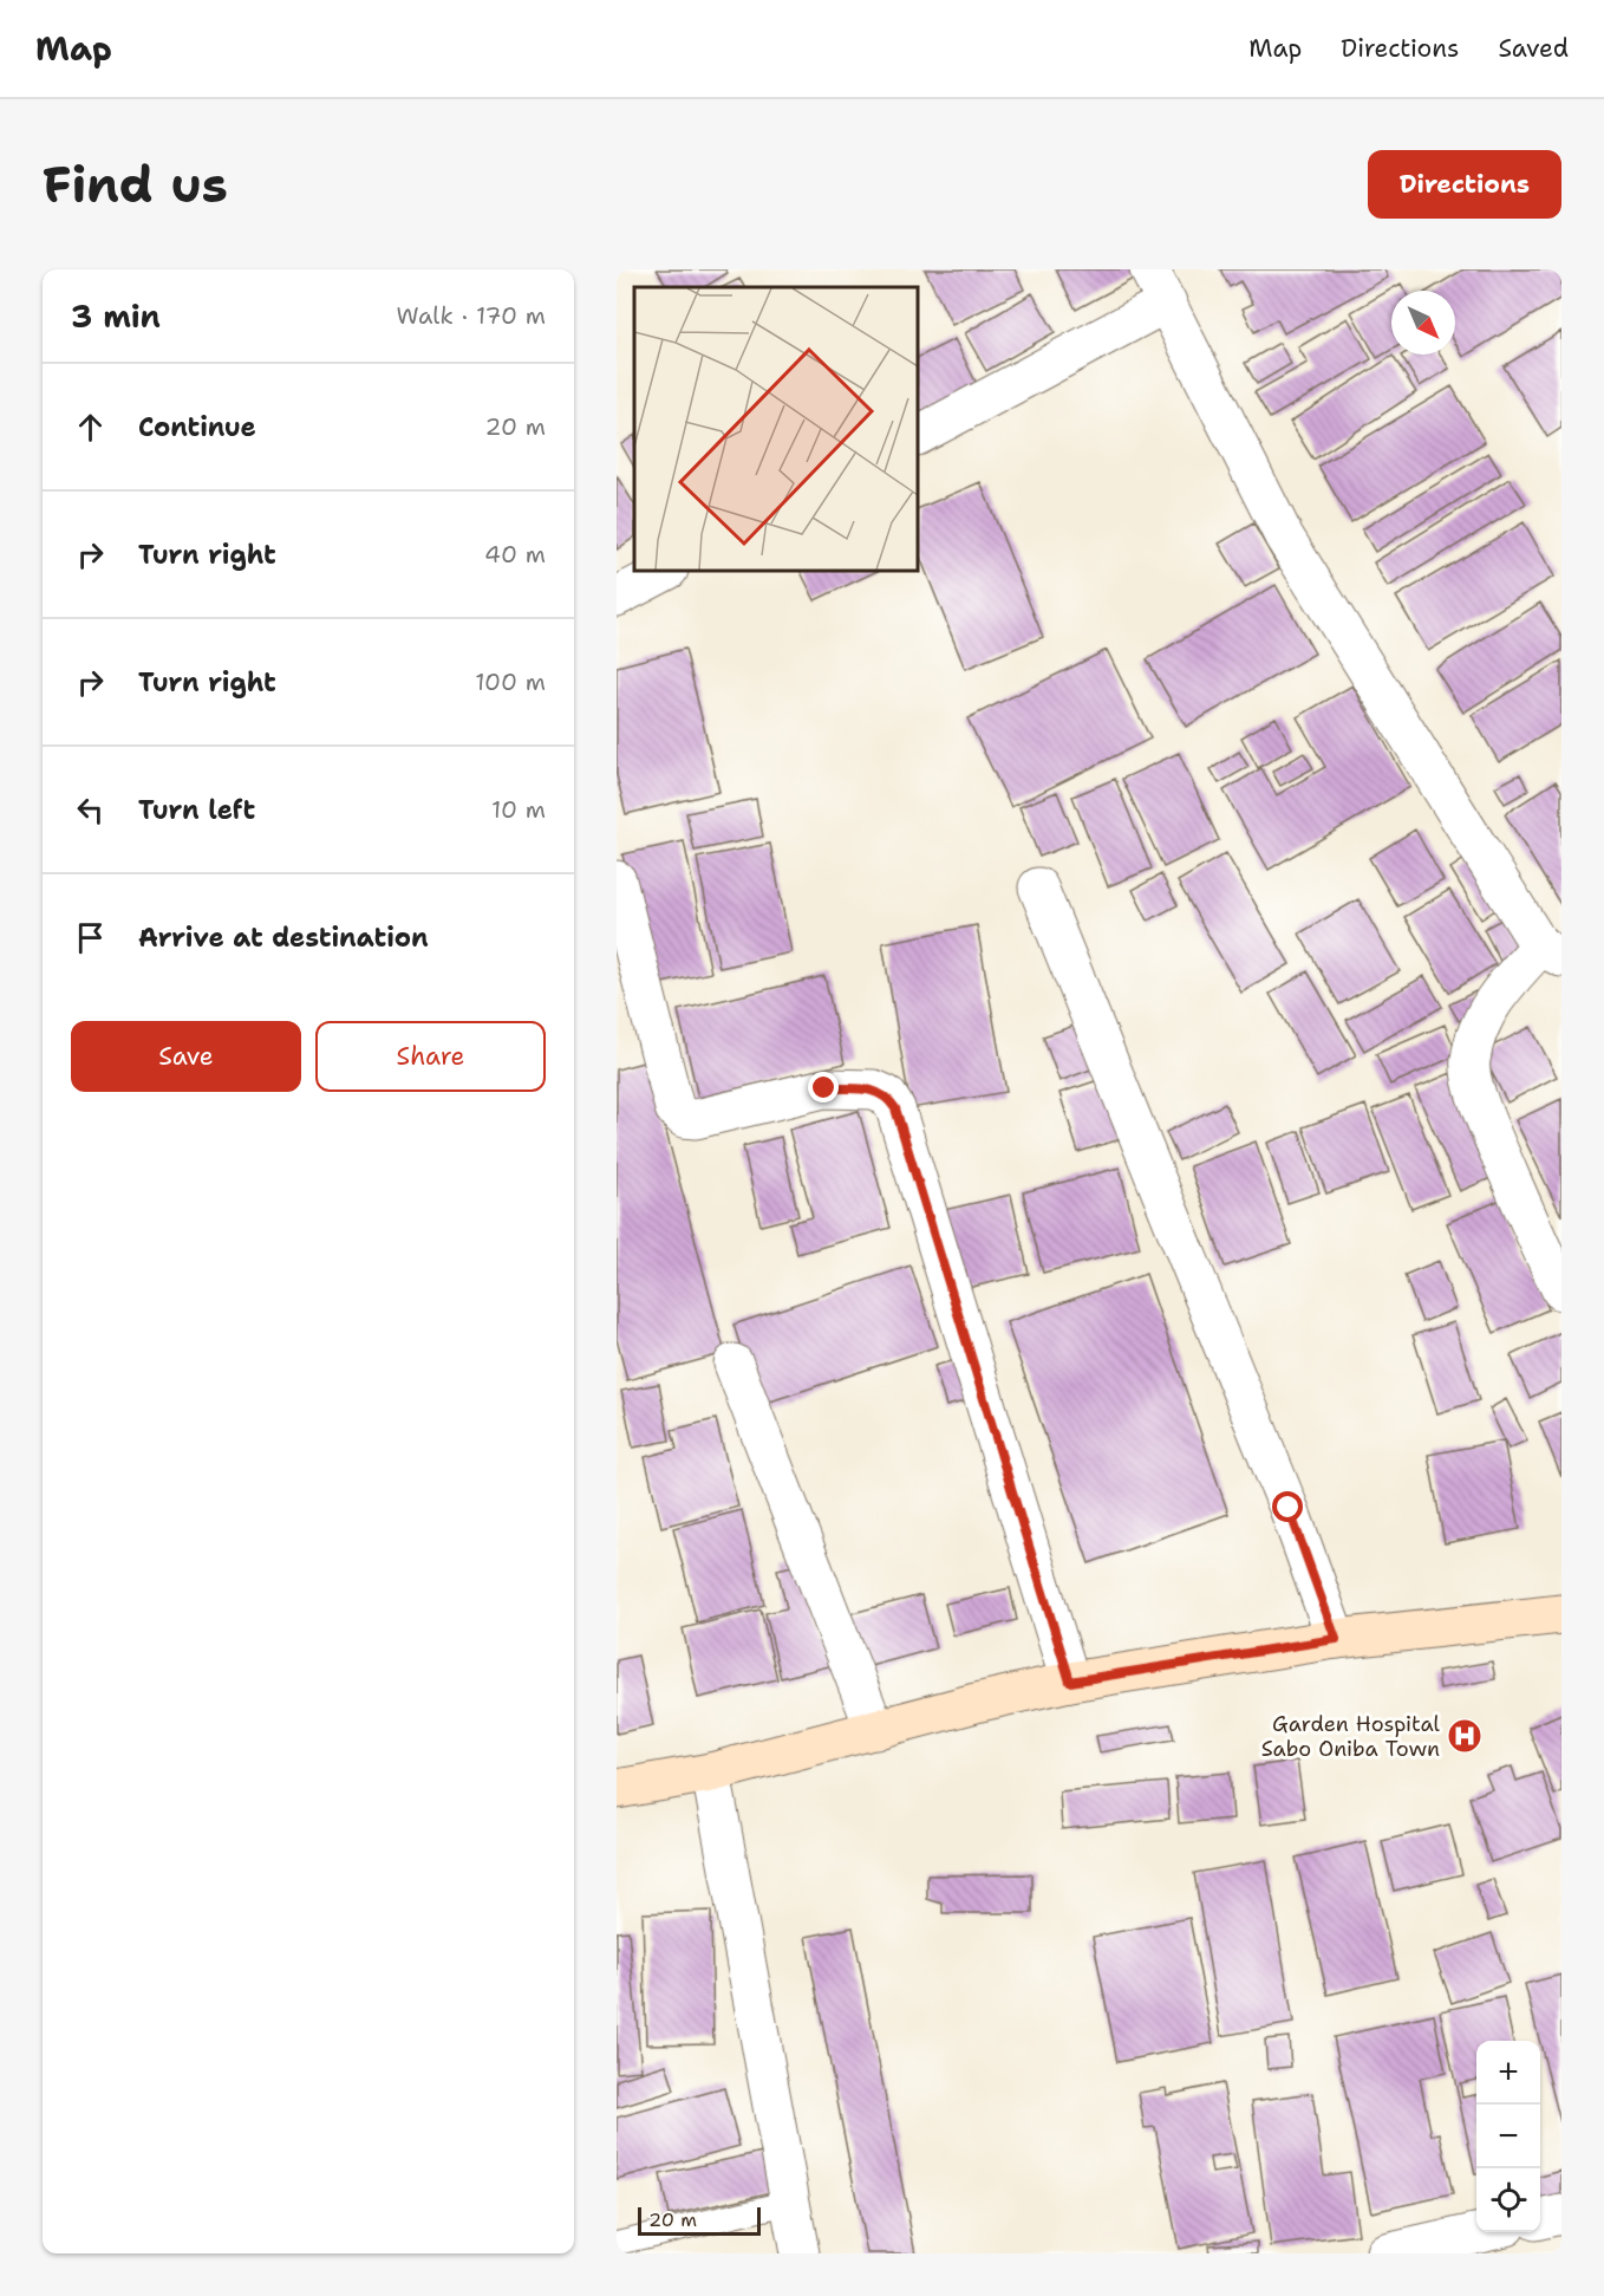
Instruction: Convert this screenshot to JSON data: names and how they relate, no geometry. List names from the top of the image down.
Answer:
{
  "places": {
    "hospital": ["Garden Hospital Sabo Oniba Town"]
  },
  "scale_bar": "20 m",
  "north": "bottom right",
  "page": {
    "header": "Map",
    "nav": ["Map", "Directions", "Saved"],
    "buttons": [
      "Directions",
      ["Save", "Share"]
    ],
    "title": "Find us",
    "heading": ["3 min", "Walk · 170 m"],
    "list": [
      ["Continue", "20 m"],
      ["Turn right", "40 m"],
      ["Turn right", "100 m"],
      ["Turn left", "10 m"],
      "Arrive at destination"
    ],
    "map_buttons": ["+", "−"],
    "scale": "20 m"
  }
}
